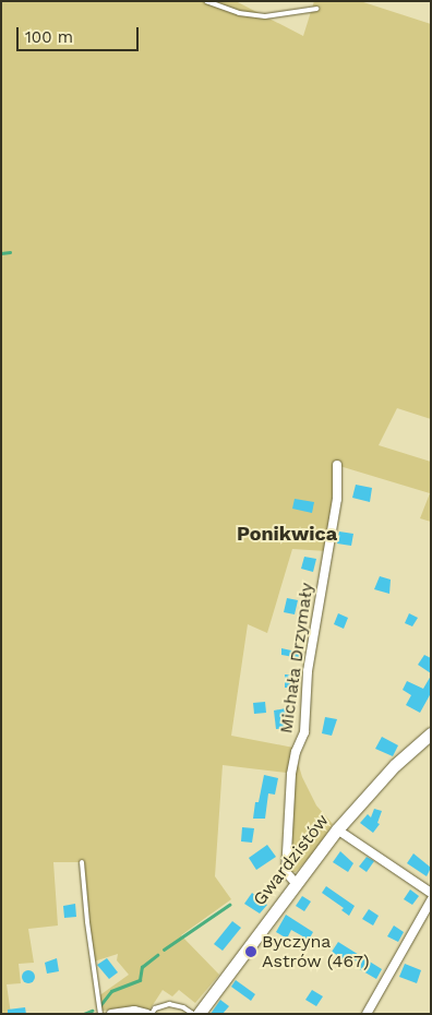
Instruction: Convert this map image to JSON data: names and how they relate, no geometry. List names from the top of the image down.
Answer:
{
  "streets": {
    "street": ["Michała Drzymały", "Gwardzistów"]
  },
  "crossings": [
    ["Michała Drzymały", "Gwardzistów"]
  ],
  "districts": ["Ponikwica"],
  "places": ["Byczyna Astrów (467)"],
  "scale_bar": "100 m"
}
